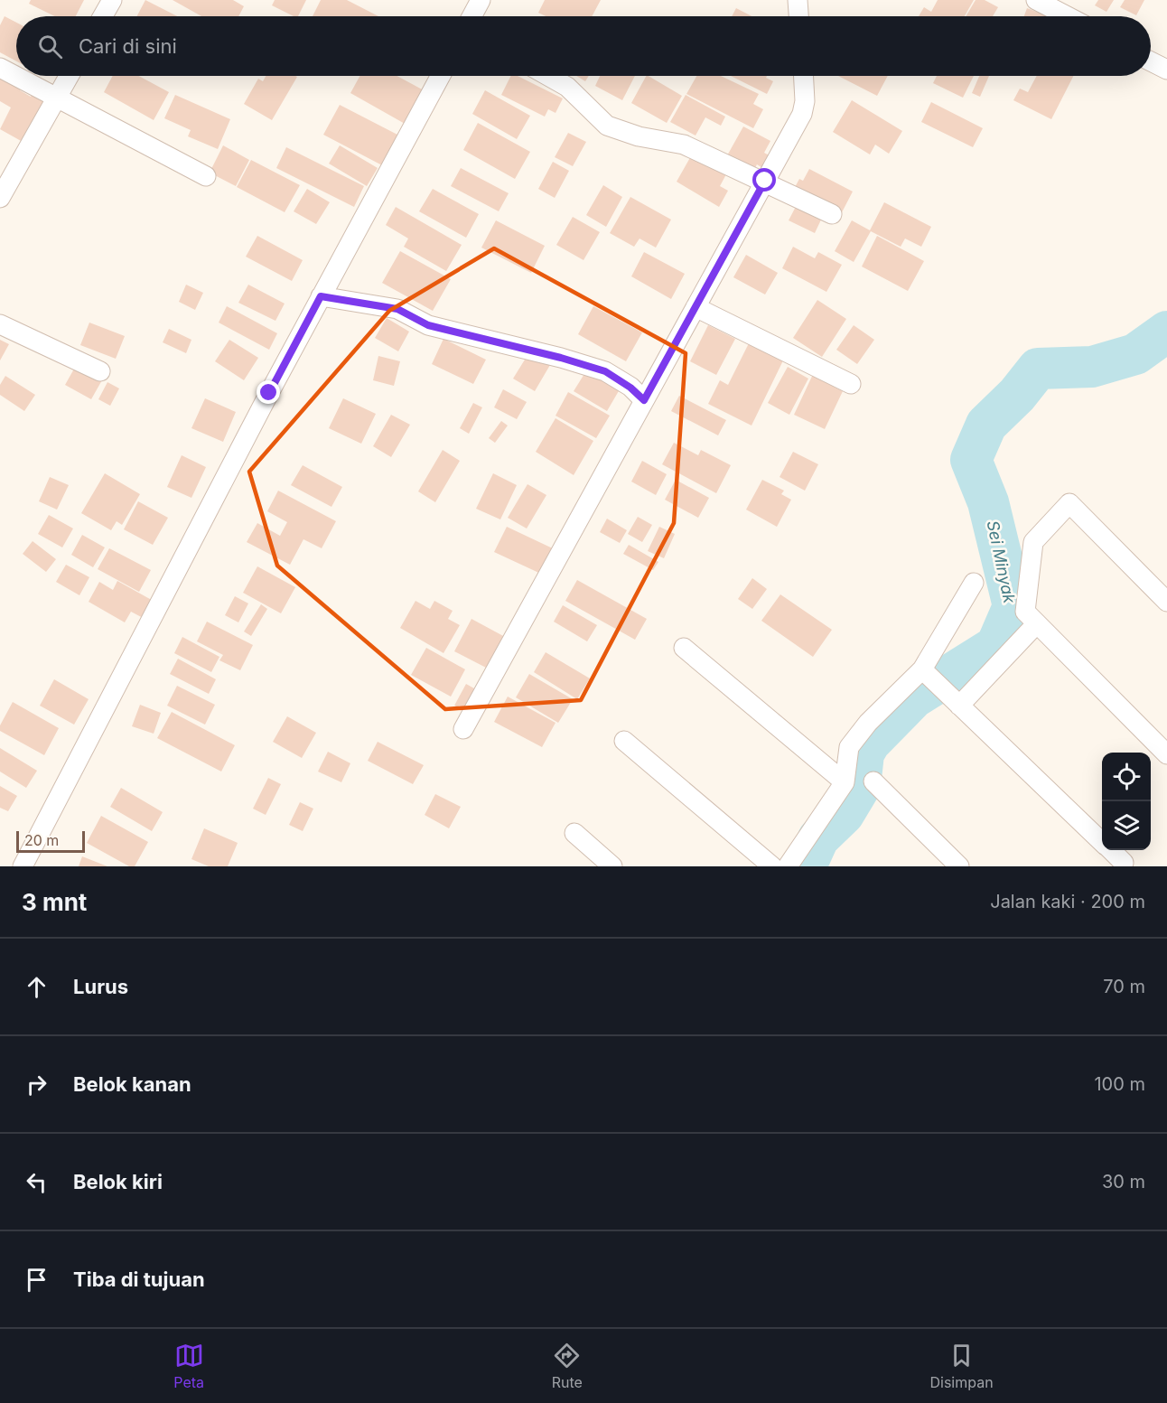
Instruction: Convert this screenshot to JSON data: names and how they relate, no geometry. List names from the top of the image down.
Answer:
{
  "water": ["Sei Minyak"],
  "scale_bar": "20 m",
  "page": {
    "search": "Cari di sini",
    "scale": "20 m",
    "heading": ["3 mnt", "Jalan kaki · 200 m"],
    "list": [
      ["Lurus", "70 m"],
      ["Belok kanan", "100 m"],
      ["Belok kiri", "30 m"],
      "Tiba di tujuan"
    ],
    "nav": ["Peta", "Rute", "Disimpan"]
  }
}
